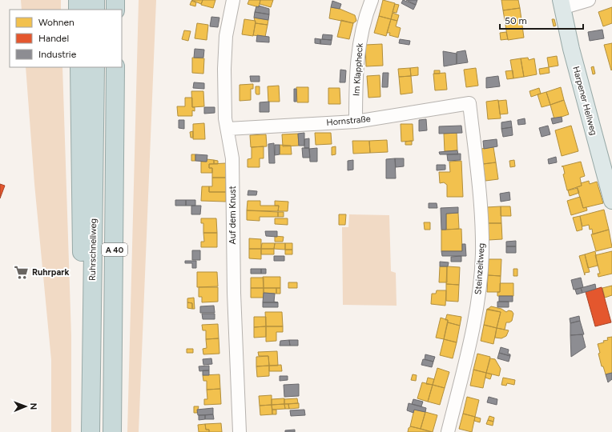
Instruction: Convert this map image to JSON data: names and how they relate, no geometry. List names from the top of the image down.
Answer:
{
  "streets": {
    "highway": ["Ruhrschnellweg", "A 40"],
    "main road": ["Harpener Hellweg"],
    "street": [
      "Im Klappheck",
      "Hornstraße",
      "Auf dem Knust",
      "Steinzeitweg"
    ]
  },
  "crossings": [
    ["Im Klappheck", "Hornstraße"],
    ["Hornstraße", "Auf dem Knust"],
    ["Hornstraße", "Steinzeitweg"]
  ],
  "places": {
    "supermarket": ["Ruhrpark"]
  },
  "legend": ["Wohnen", "Handel", "Industrie"],
  "scale_bar": "50 m",
  "north": "right"
}
